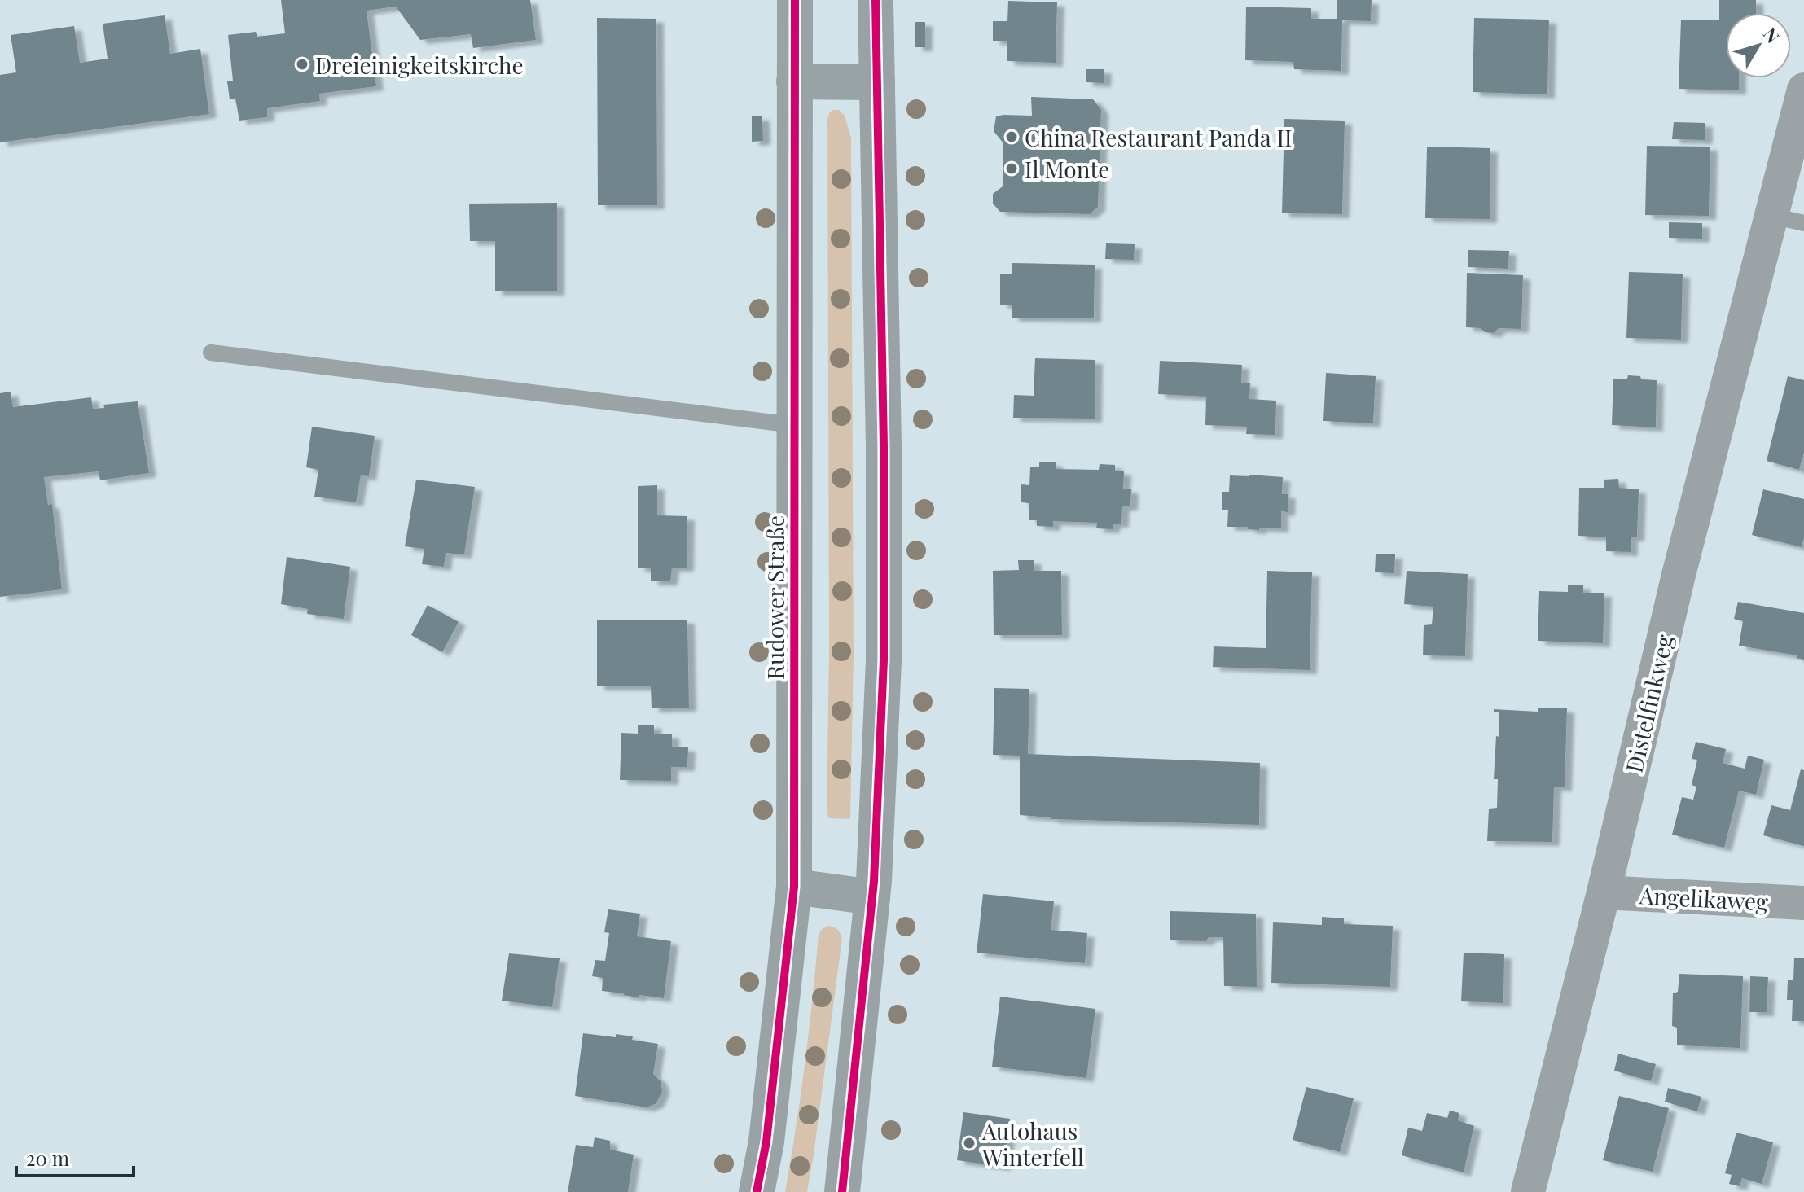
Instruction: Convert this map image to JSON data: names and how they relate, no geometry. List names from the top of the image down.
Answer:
{
  "streets": {
    "main road": ["Rudower Straße"],
    "street": ["Distelfinkweg", "Angelikaweg"]
  },
  "crossings": [
    ["Distelfinkweg", "Angelikaweg"]
  ],
  "places": [
    "Dreieinigkeitskirche",
    "China Restaurant Panda II",
    "Il Monte",
    "Autohaus Winterfell"
  ],
  "scale_bar": "20 m",
  "north": "top right"
}
